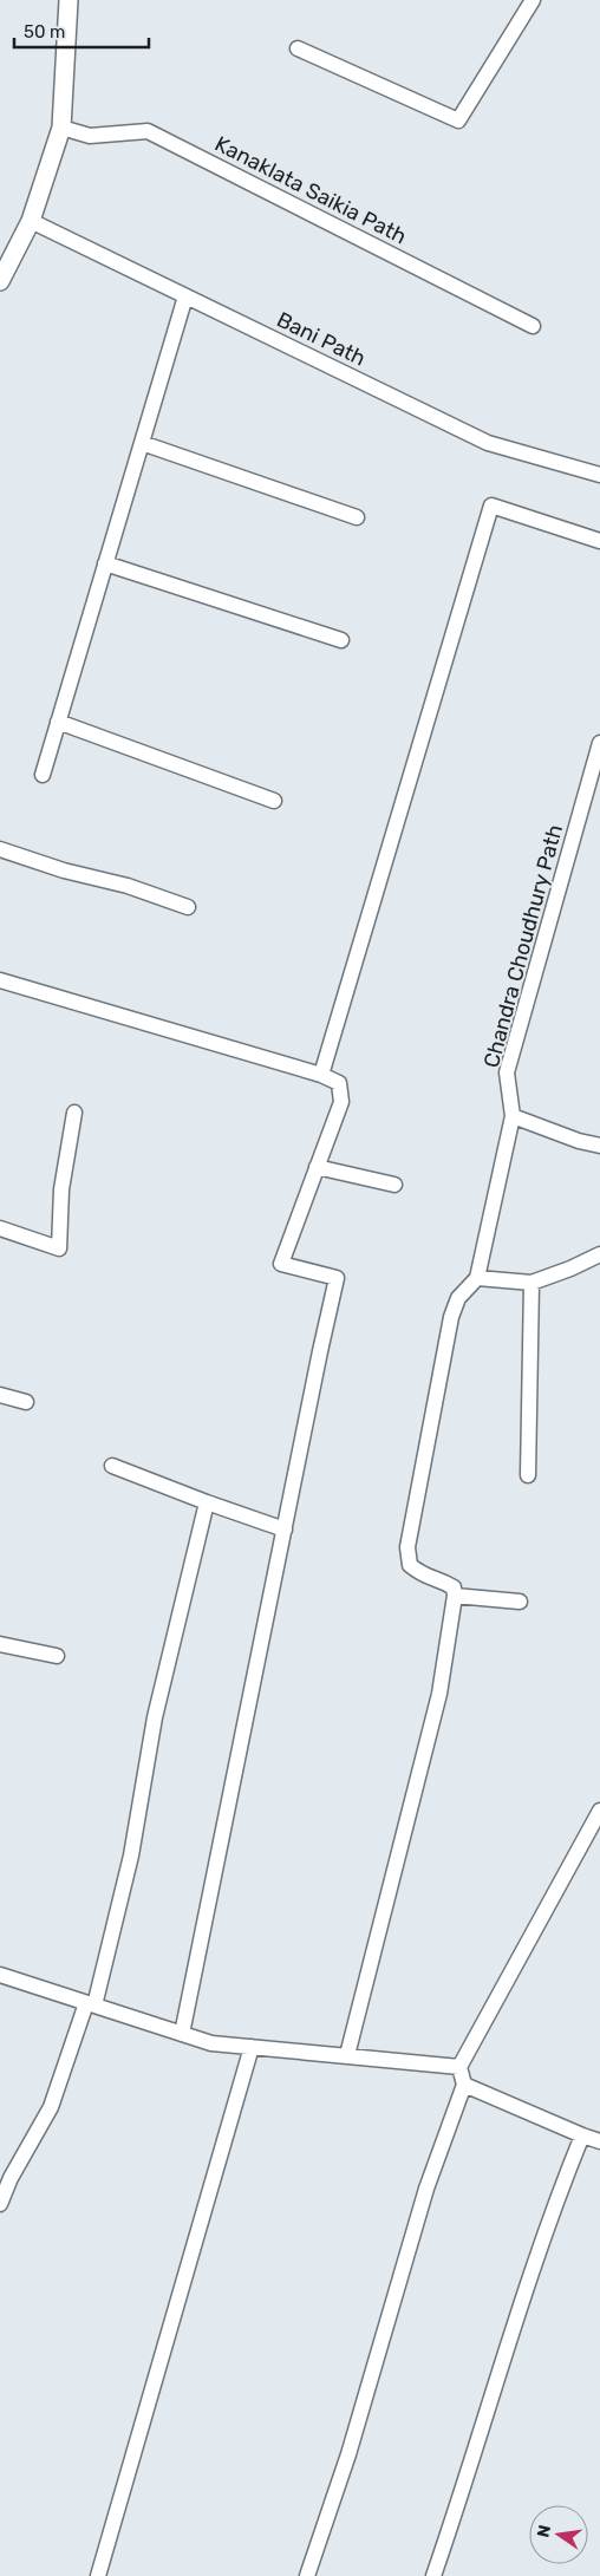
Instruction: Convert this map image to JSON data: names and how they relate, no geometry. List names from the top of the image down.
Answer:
{
  "streets": {
    "street": ["Kanaklata Saikia Path", "Bani Path", "Chandra Choudhury Path"]
  },
  "scale_bar": "50 m",
  "north": "left"
}
